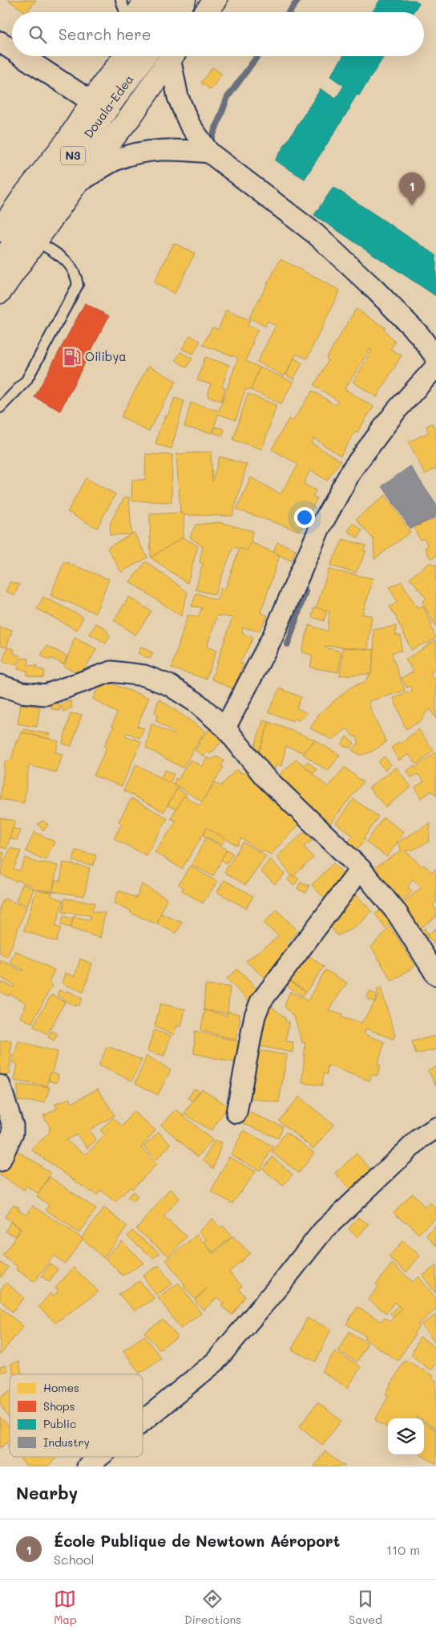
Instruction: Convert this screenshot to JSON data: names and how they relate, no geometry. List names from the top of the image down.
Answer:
{
  "streets": {
    "main road": ["Douala-Edea", "N3"]
  },
  "places": {
    "fuel station": ["Oilibya"]
  },
  "legend": [
    "Homes",
    "Shops",
    "Public",
    "Industry"
  ],
  "page": {
    "search": "Search here",
    "pins": "1",
    "heading": "Nearby",
    "list": [
      {
        "mark": "1",
        "name": "École Publique de Newtown Aéroport",
        "note": "School",
        "value": "110 m"
      }
    ],
    "nav": ["Map", "Directions", "Saved"]
  }
}
